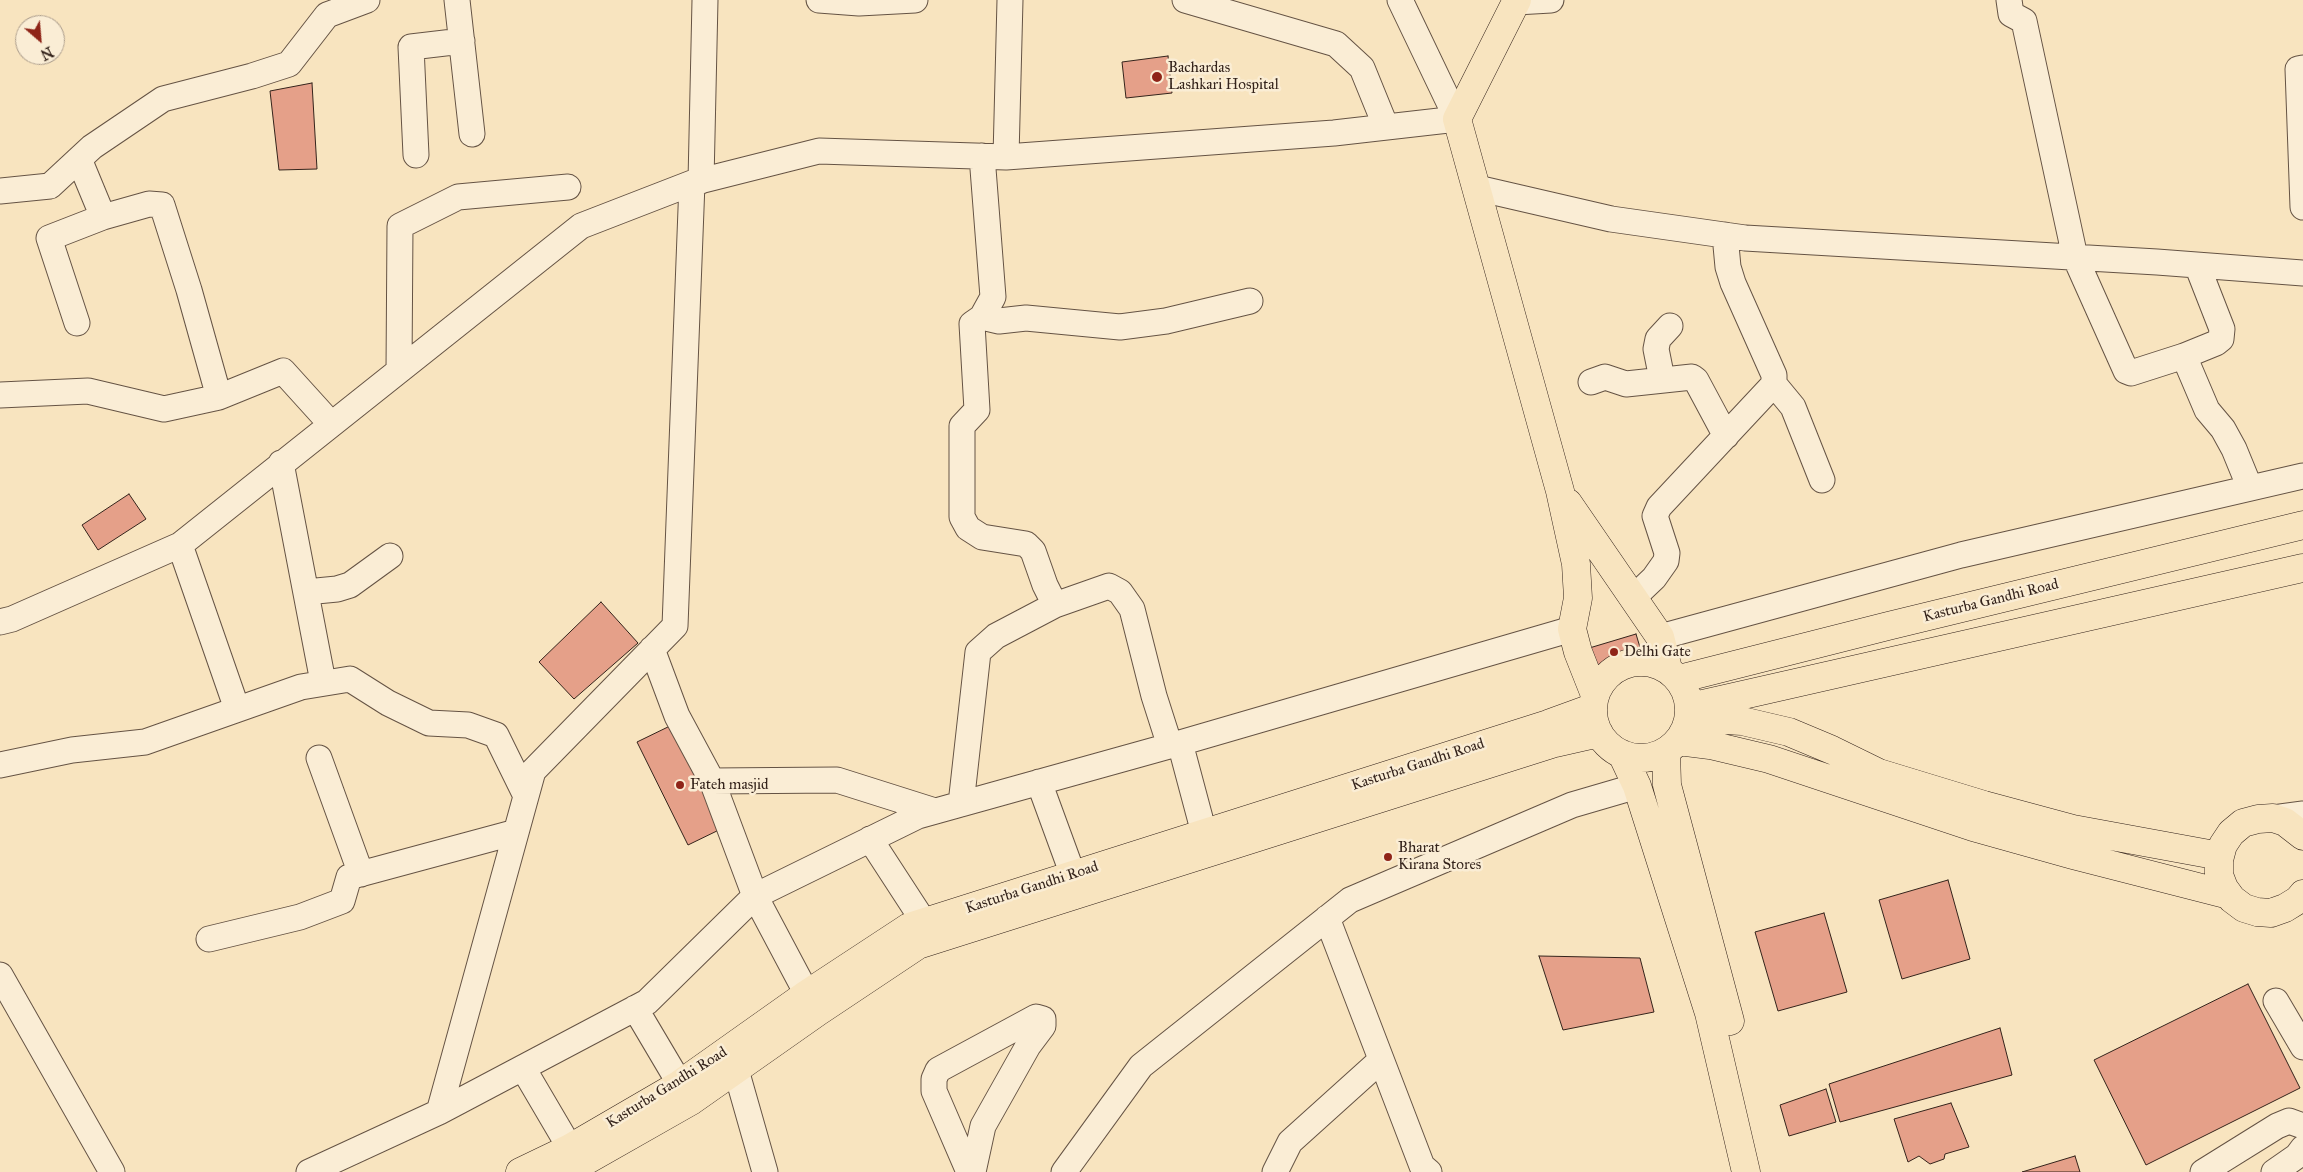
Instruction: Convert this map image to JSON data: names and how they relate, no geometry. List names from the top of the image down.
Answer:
{
  "streets": {
    "main road": ["Kasturba Gandhi Road"]
  },
  "places": [
    "Bachardas Lashkari Hospital",
    "Delhi Gate",
    "Fateh masjid",
    "Bharat Kirana Stores"
  ],
  "north": "bottom right"
}
